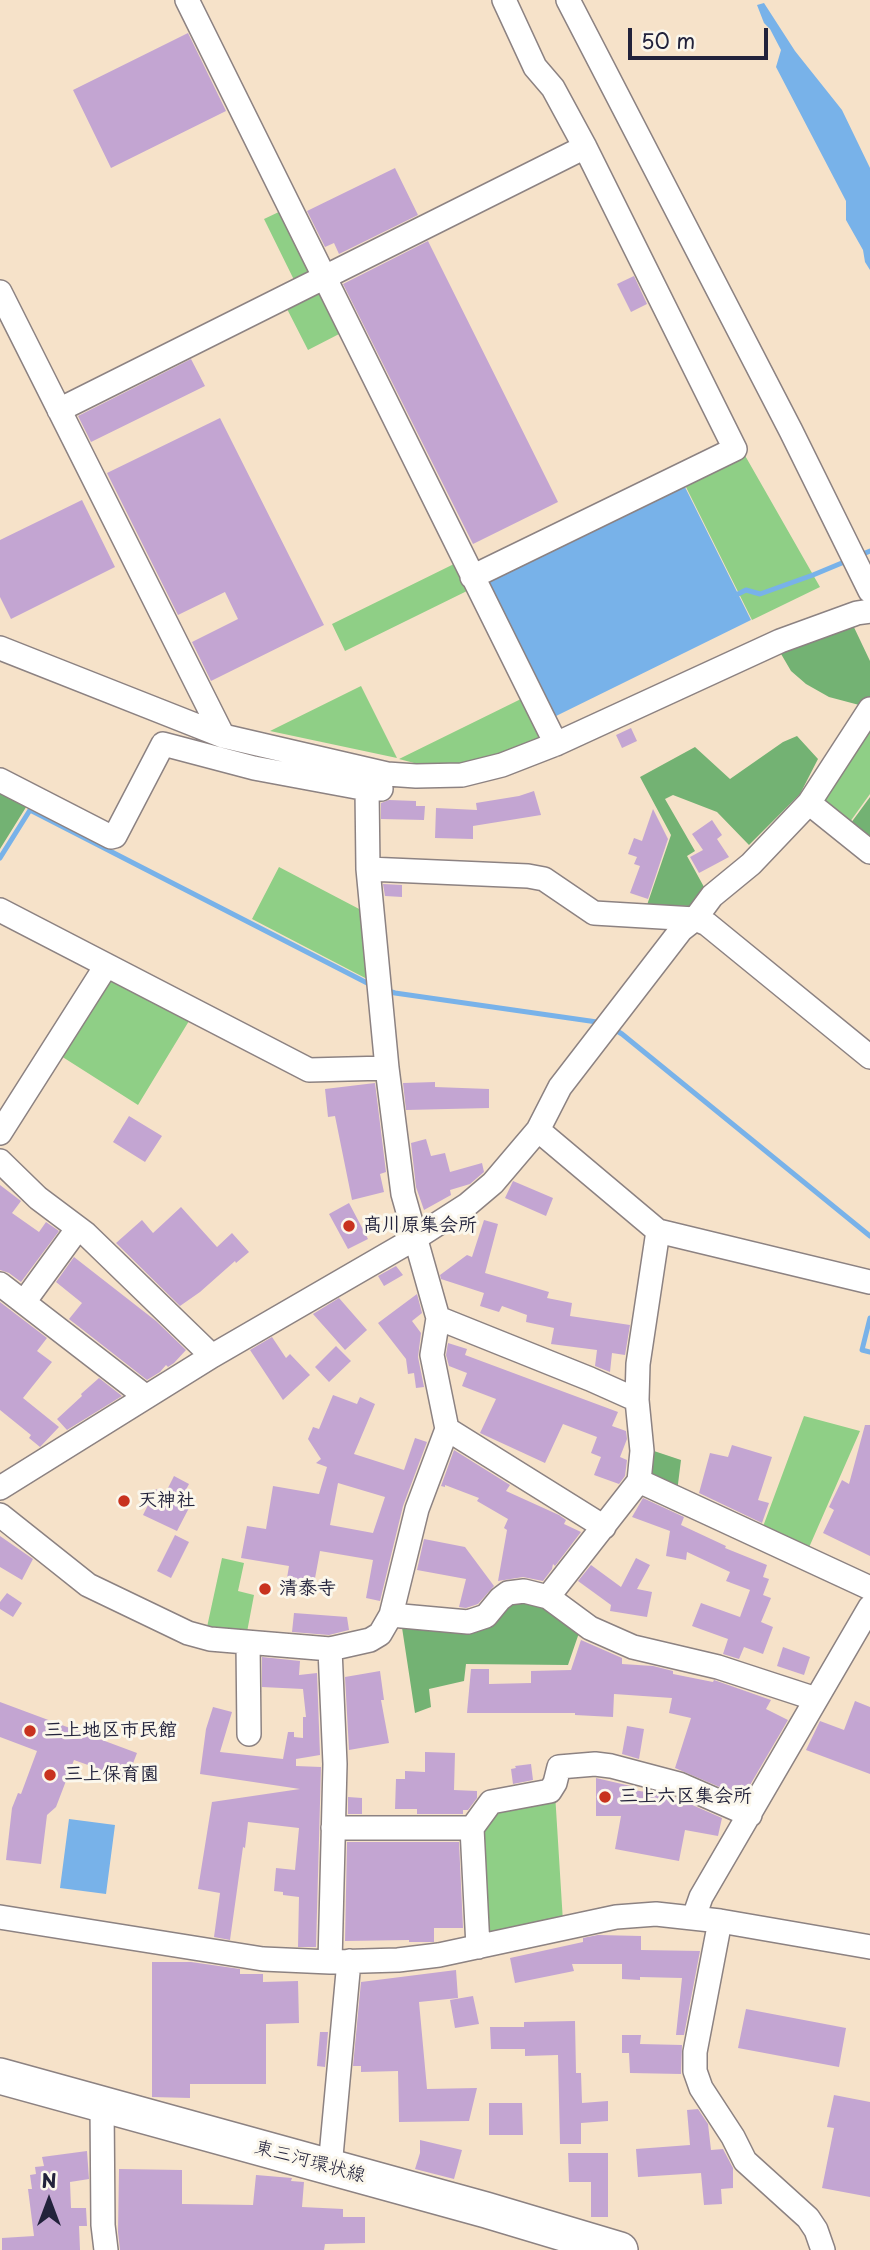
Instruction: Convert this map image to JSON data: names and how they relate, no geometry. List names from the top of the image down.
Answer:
{
  "streets": {
    "main road": ["東三河環状線"]
  },
  "places": [
    "髙川原集会所",
    "天神社",
    "清泰寺",
    "三上地区市民館",
    "三上保育園",
    "三上六区集会所"
  ],
  "scale_bar": "50 m",
  "north": "top"
}
